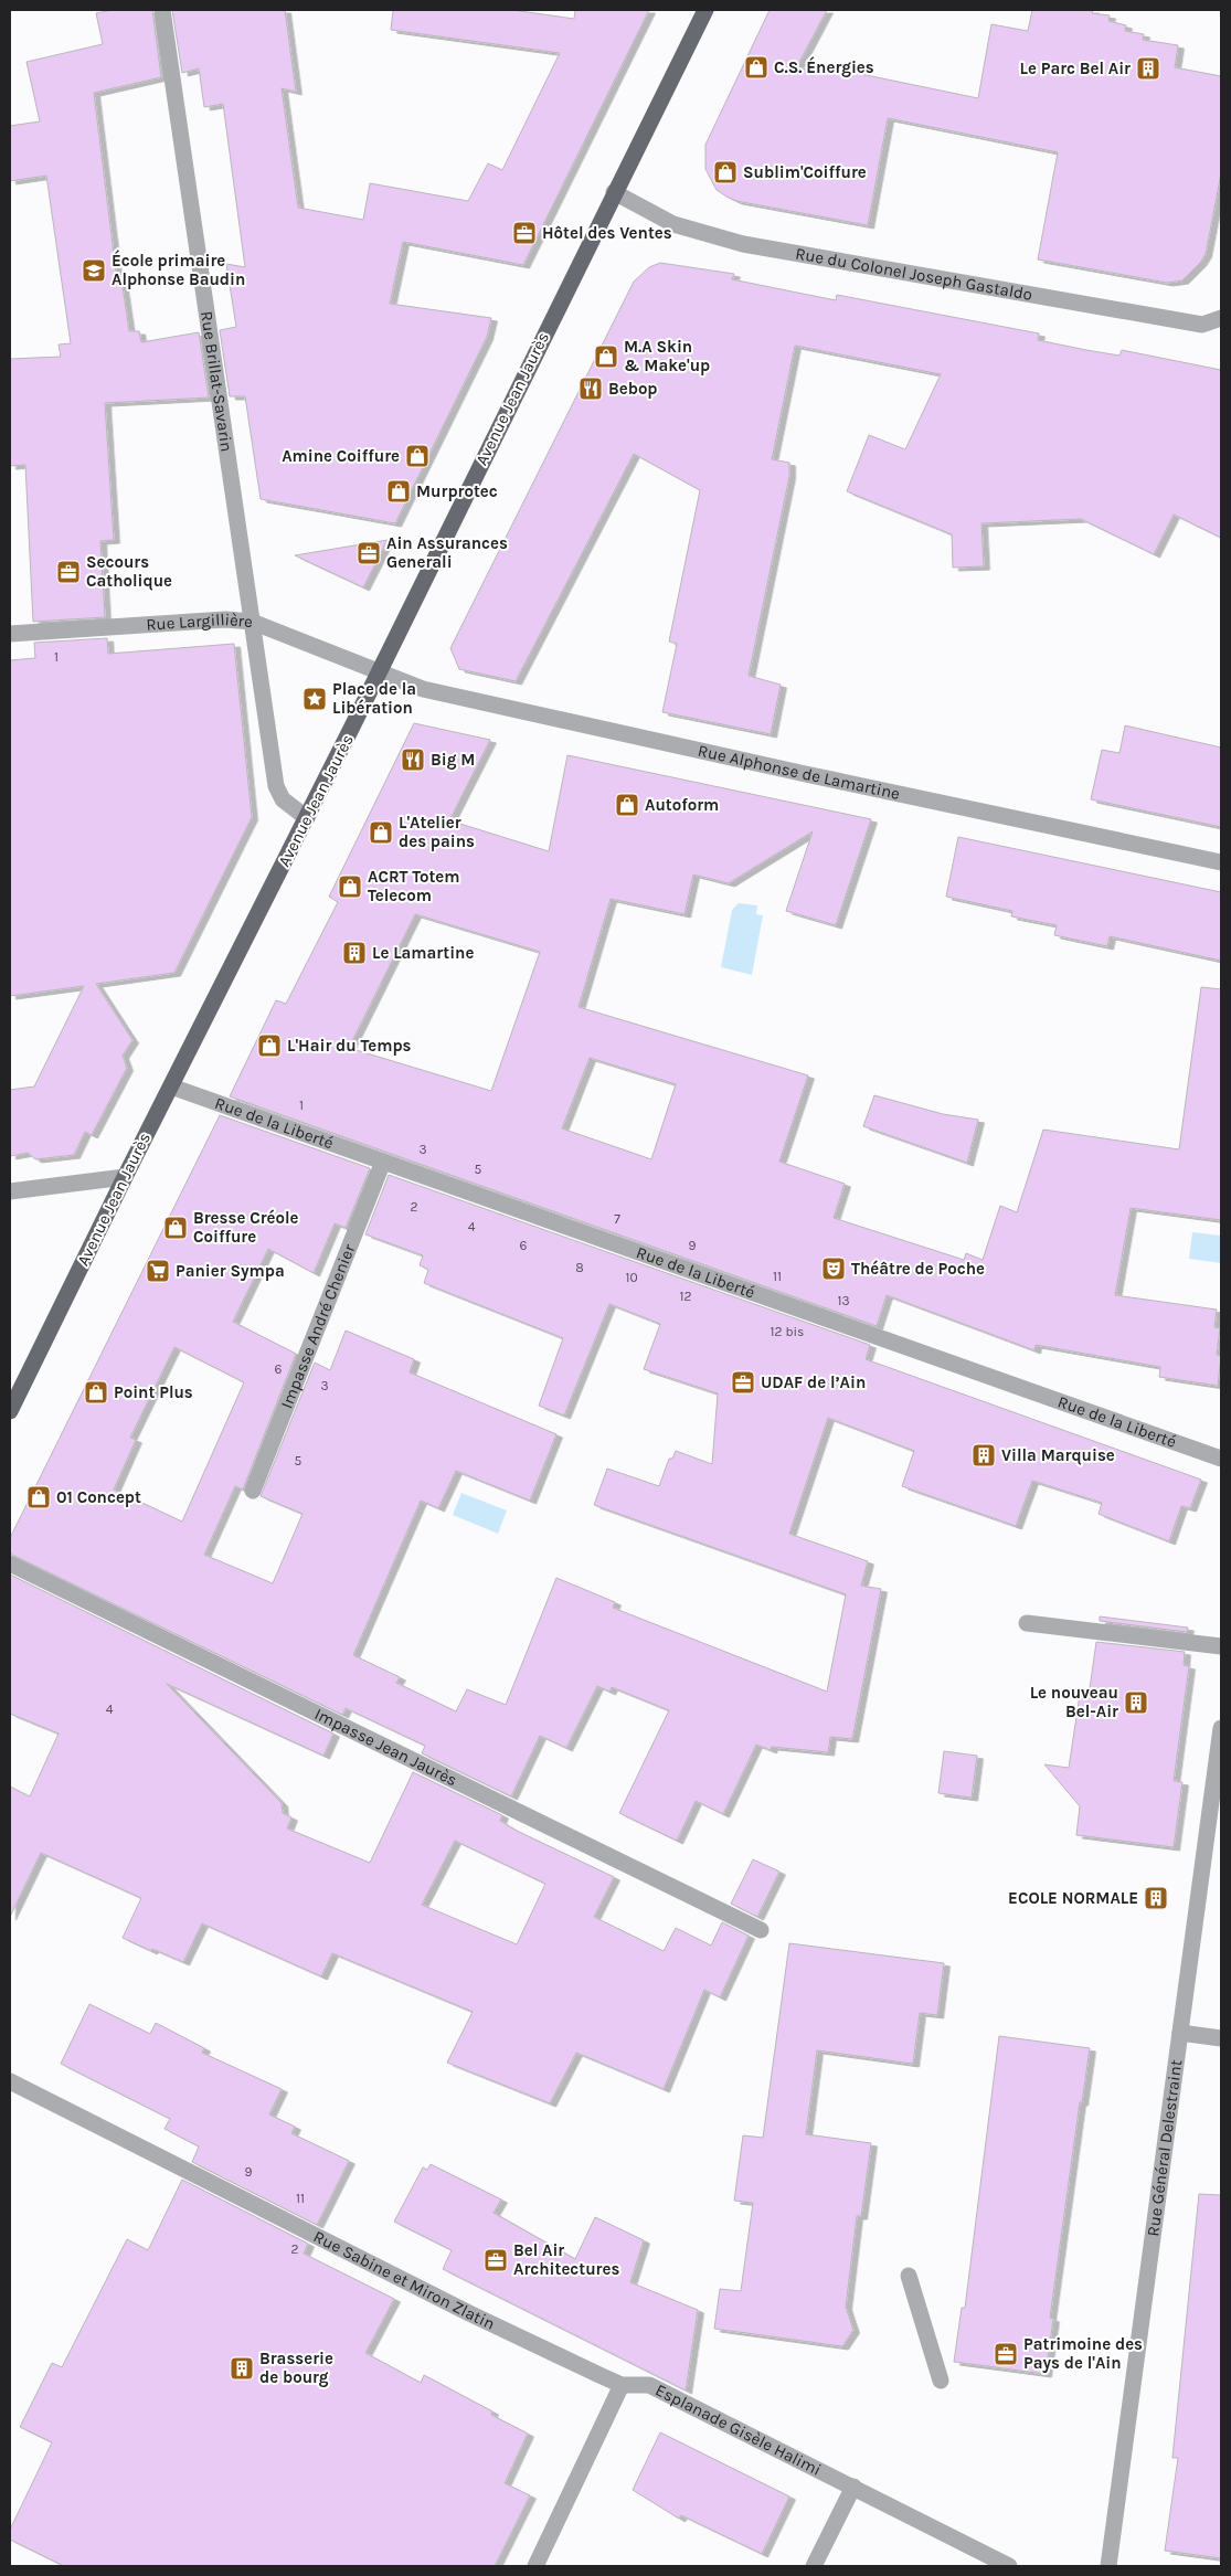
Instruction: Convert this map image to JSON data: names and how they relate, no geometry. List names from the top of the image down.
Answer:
{
  "streets": {
    "main road": ["Avenue Jean Jaurès"],
    "street": [
      "Rue du Colonel Joseph Gastaldo",
      "Rue Brillat-Savarin",
      "Rue Largillière",
      "Rue Alphonse de Lamartine",
      "Rue de la Liberté",
      "Impasse André Chenier",
      "Impasse Jean Jaurès",
      "Rue Général Delestraint",
      "Rue Sabine et Miron Zlatin",
      "Esplanade Gisèle Halimi"
    ]
  },
  "crossings": [
    ["Rue du Colonel Joseph Gastaldo", "Avenue Jean Jaurès"],
    ["Rue Brillat-Savarin", "Avenue Jean Jaurès"],
    ["Rue Brillat-Savarin", "Rue Largillière"],
    ["Avenue Jean Jaurès", "Rue Largillière"],
    ["Avenue Jean Jaurès", "Rue Alphonse de Lamartine"],
    ["Avenue Jean Jaurès", "Rue de la Liberté"],
    ["Rue Largillière", "Rue Alphonse de Lamartine"],
    ["Rue de la Liberté", "Impasse André Chenier"],
    ["Rue Sabine et Miron Zlatin", "Esplanade Gisèle Halimi"]
  ],
  "places": {
    "shop": [
      "C.S. Énergies",
      "Sublim'Coiffure",
      "M.A Skin & Make'up",
      "Amine Coiffure",
      "Murprotec",
      "Autoform",
      "L'Atelier des pains",
      "ACRT Totem Telecom",
      "L'Hair du Temps",
      "Bresse Créole Coiffure",
      "Point Plus",
      "01 Concept"
    ],
    "building": [
      "Le Parc Bel Air",
      "Le Lamartine",
      "Villa Marquise",
      "Le nouveau Bel-Air",
      "ECOLE NORMALE",
      "Brasserie de bourg"
    ],
    "office": [
      "Hôtel des Ventes",
      "Ain Assurances Generali",
      "Secours Catholique",
      "UDAF de l’Ain",
      "Bel Air Architectures",
      "Patrimoine des Pays de l'Ain"
    ],
    "school or university": ["École primaire Alphonse Baudin"],
    "restaurant": ["Bebop", "Big M"],
    "place": ["Place de la Libération"],
    "theatre": ["Théâtre de Poche"],
    "supermarket": ["Panier Sympa"]
  },
  "house_numbers": [
    "1",
    "1",
    "3",
    "5",
    "2",
    "7",
    "4",
    "6",
    "9",
    "8",
    "11",
    "10",
    "12",
    "13",
    "12 bis",
    "6",
    "3",
    "5",
    "4",
    "9",
    "11",
    "2"
  ]
}
